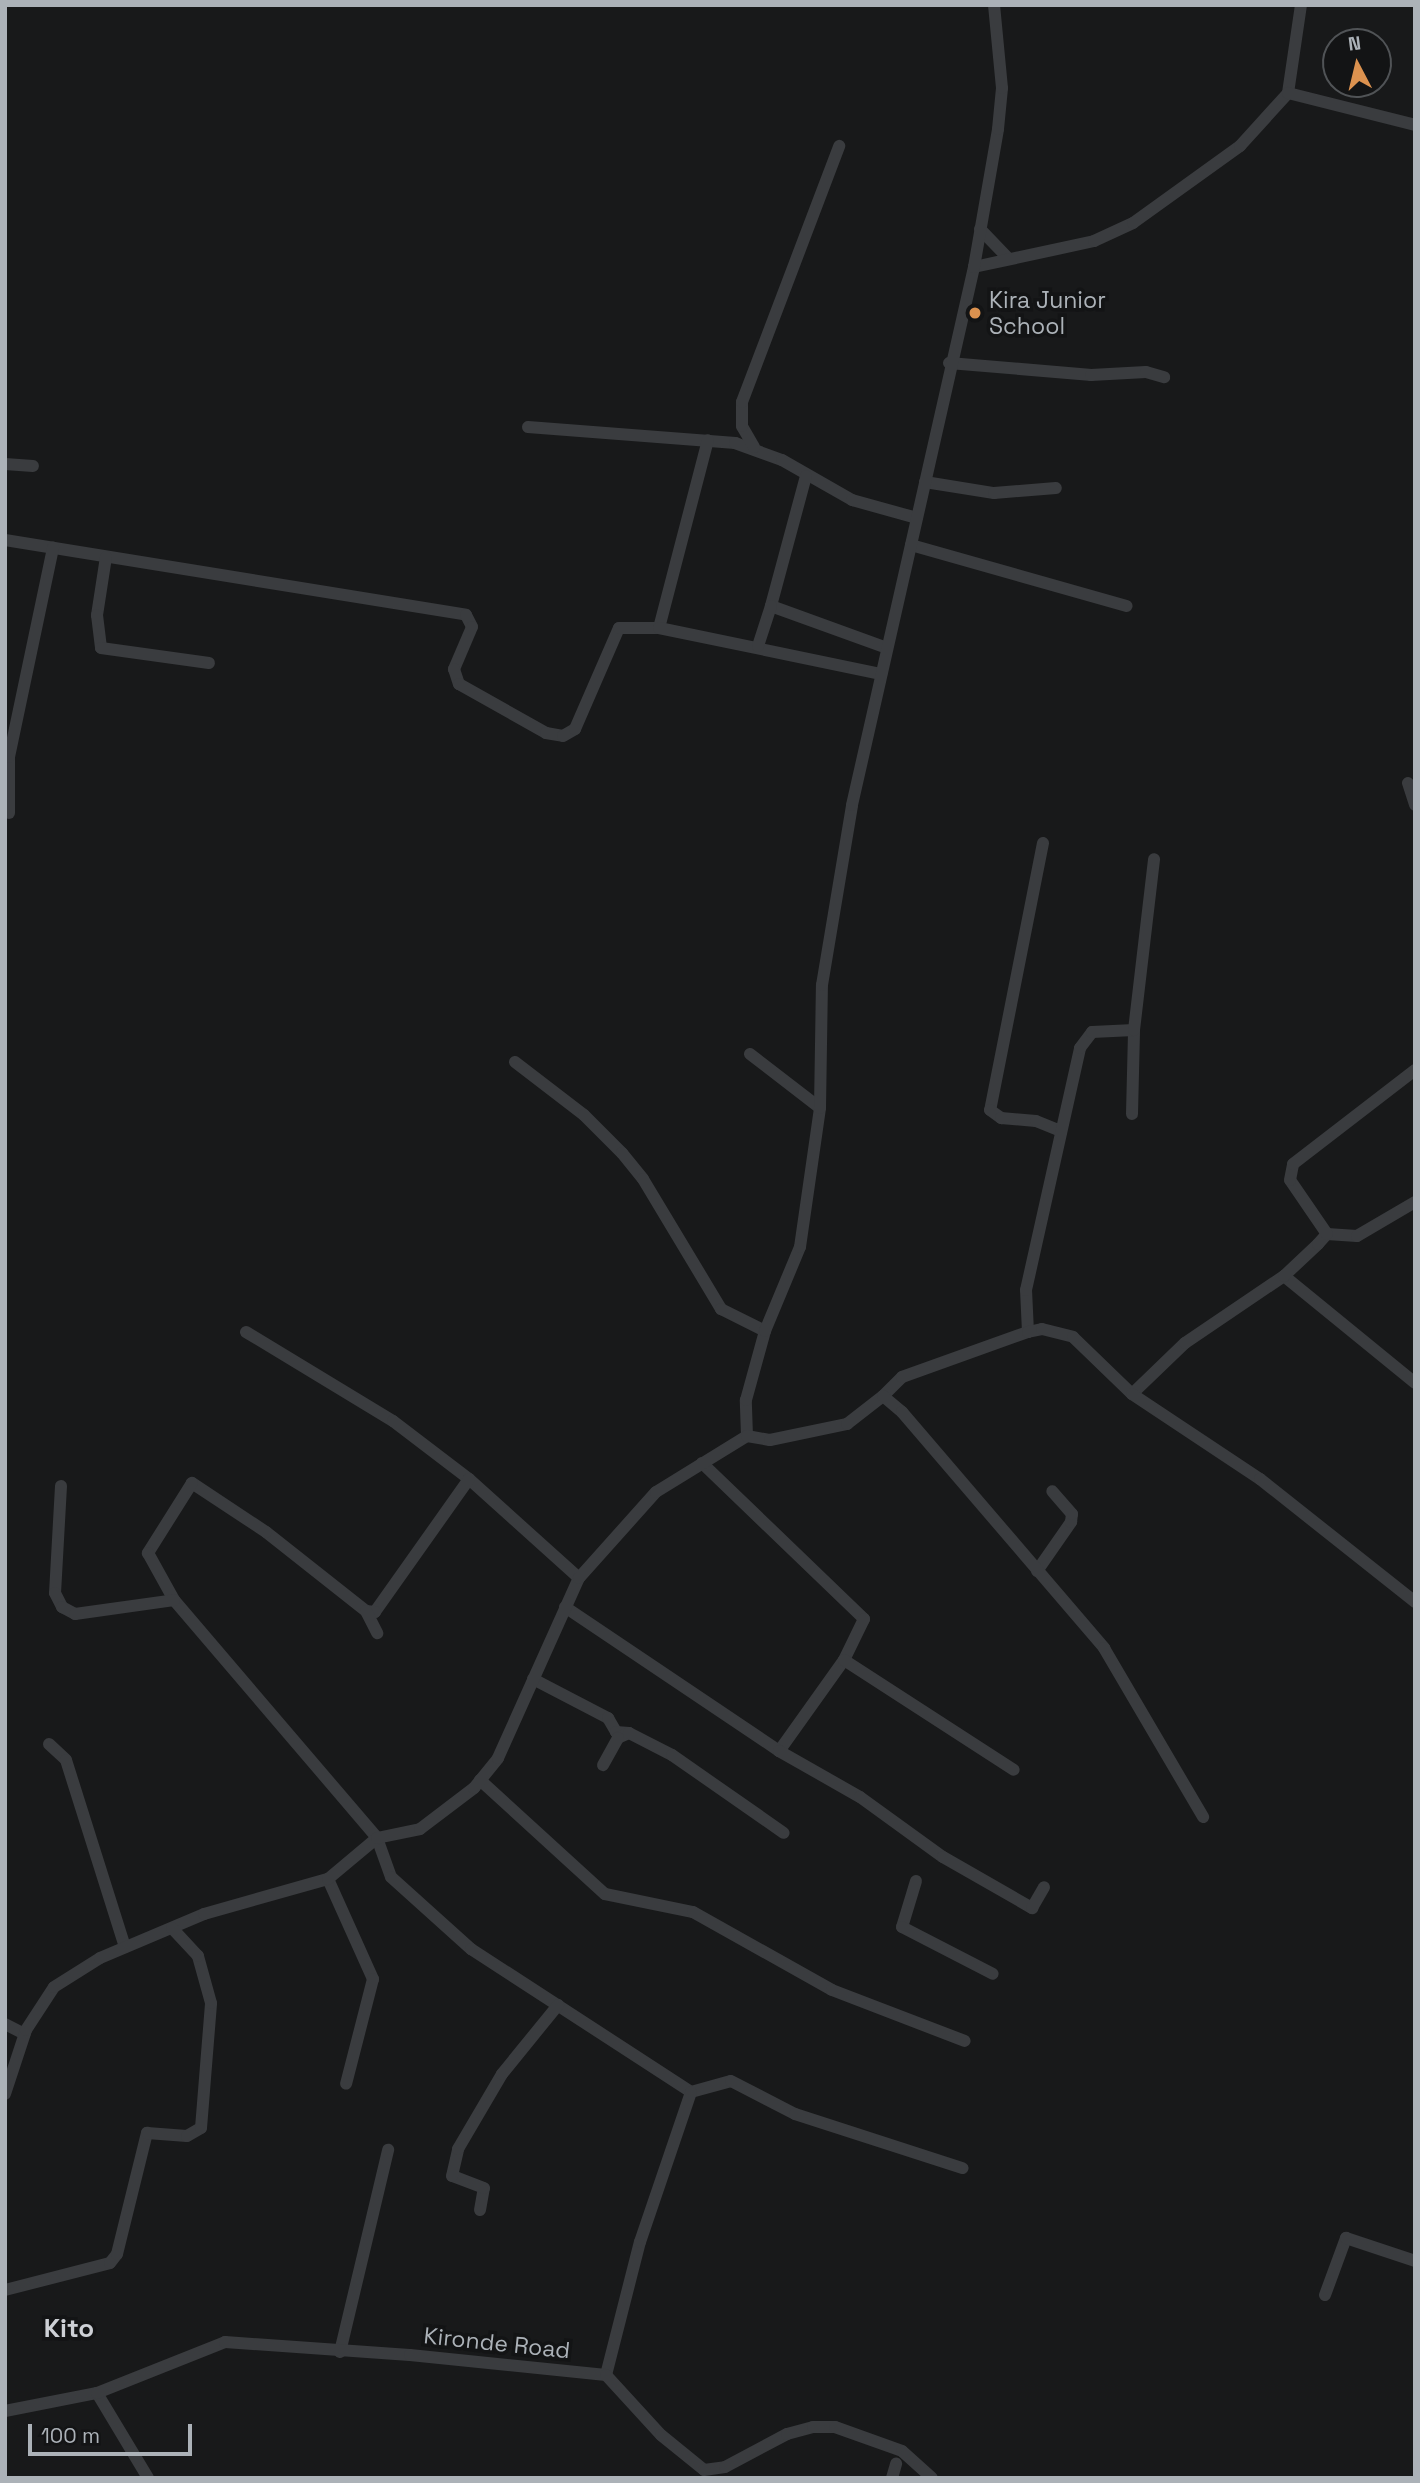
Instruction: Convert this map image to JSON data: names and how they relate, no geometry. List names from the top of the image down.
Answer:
{
  "streets": {
    "street": ["Kironde Road"]
  },
  "districts": ["Kito"],
  "places": ["Kira Junior School"],
  "scale_bar": "100 m",
  "north": "top"
}
